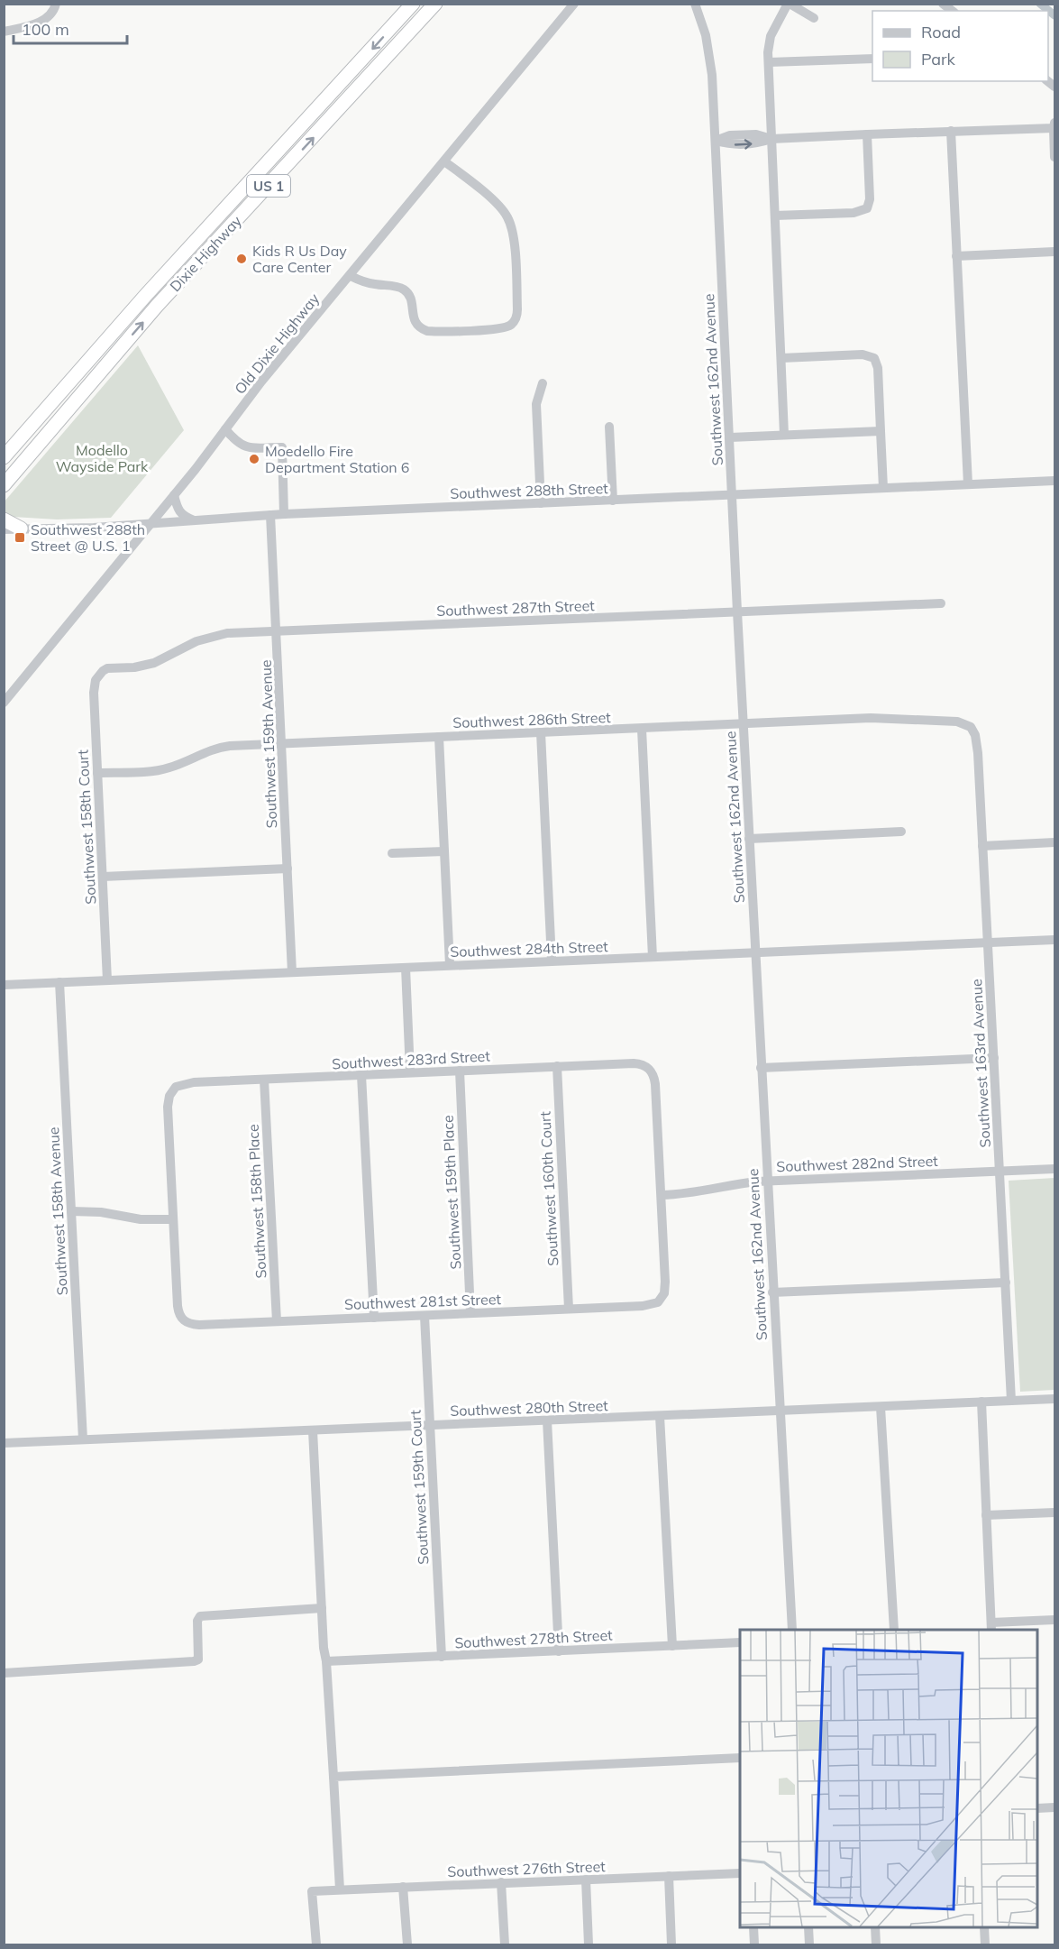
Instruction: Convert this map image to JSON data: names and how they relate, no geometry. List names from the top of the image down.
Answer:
{
  "streets": {
    "highway": ["US 1", "Dixie Highway"],
    "street": [
      "Old Dixie Highway",
      "Southwest 162nd Avenue",
      "Southwest 288th Street",
      "Southwest 287th Street",
      "Southwest 286th Street",
      "Southwest 159th Avenue",
      "Southwest 158th Court",
      "Southwest 284th Street",
      "Southwest 283rd Street",
      "Southwest 163rd Avenue",
      "Southwest 282nd Street",
      "Southwest 160th Court",
      "Southwest 159th Place",
      "Southwest 158th Place",
      "Southwest 158th Avenue",
      "Southwest 281st Street",
      "Southwest 280th Street",
      "Southwest 159th Court",
      "Southwest 278th Street",
      "Southwest 276th Street"
    ]
  },
  "crossings": [
    ["Old Dixie Highway", "Southwest 288th Street"],
    ["Southwest 162nd Avenue", "Southwest 288th Street"],
    ["Southwest 162nd Avenue", "Southwest 287th Street"],
    ["Southwest 162nd Avenue", "Southwest 286th Street"],
    ["Southwest 162nd Avenue", "Southwest 284th Street"],
    ["Southwest 162nd Avenue", "Southwest 282nd Street"],
    ["Southwest 162nd Avenue", "Southwest 280th Street"],
    ["Southwest 288th Street", "Southwest 159th Avenue"],
    ["Southwest 287th Street", "Southwest 159th Avenue"],
    ["Southwest 287th Street", "Southwest 158th Court"],
    ["Southwest 286th Street", "Southwest 159th Avenue"],
    ["Southwest 286th Street", "Southwest 158th Court"],
    ["Southwest 286th Street", "Southwest 163rd Avenue"],
    ["Southwest 159th Avenue", "Southwest 284th Street"],
    ["Southwest 158th Court", "Southwest 284th Street"],
    ["Southwest 284th Street", "Southwest 163rd Avenue"],
    ["Southwest 284th Street", "Southwest 158th Avenue"],
    ["Southwest 283rd Street", "Southwest 282nd Street"],
    ["Southwest 283rd Street", "Southwest 160th Court"],
    ["Southwest 283rd Street", "Southwest 159th Place"],
    ["Southwest 283rd Street", "Southwest 158th Place"],
    ["Southwest 283rd Street", "Southwest 281st Street"],
    ["Southwest 163rd Avenue", "Southwest 282nd Street"],
    ["Southwest 163rd Avenue", "Southwest 280th Street"],
    ["Southwest 282nd Street", "Southwest 281st Street"],
    ["Southwest 160th Court", "Southwest 281st Street"],
    ["Southwest 159th Place", "Southwest 281st Street"],
    ["Southwest 158th Place", "Southwest 281st Street"],
    ["Southwest 158th Avenue", "Southwest 280th Street"],
    ["Southwest 281st Street", "Southwest 159th Court"],
    ["Southwest 280th Street", "Southwest 159th Court"],
    ["Southwest 159th Court", "Southwest 278th Street"]
  ],
  "parks": ["Modello Wayside Park"],
  "places": {
    "other": ["Kids R Us Day Care Center", "Moedello Fire Department Station 6"],
    "transit": ["Southwest 288th Street @ U.S. 1"]
  },
  "legend": ["Road", "Park"],
  "scale_bar": "100 m"
}
